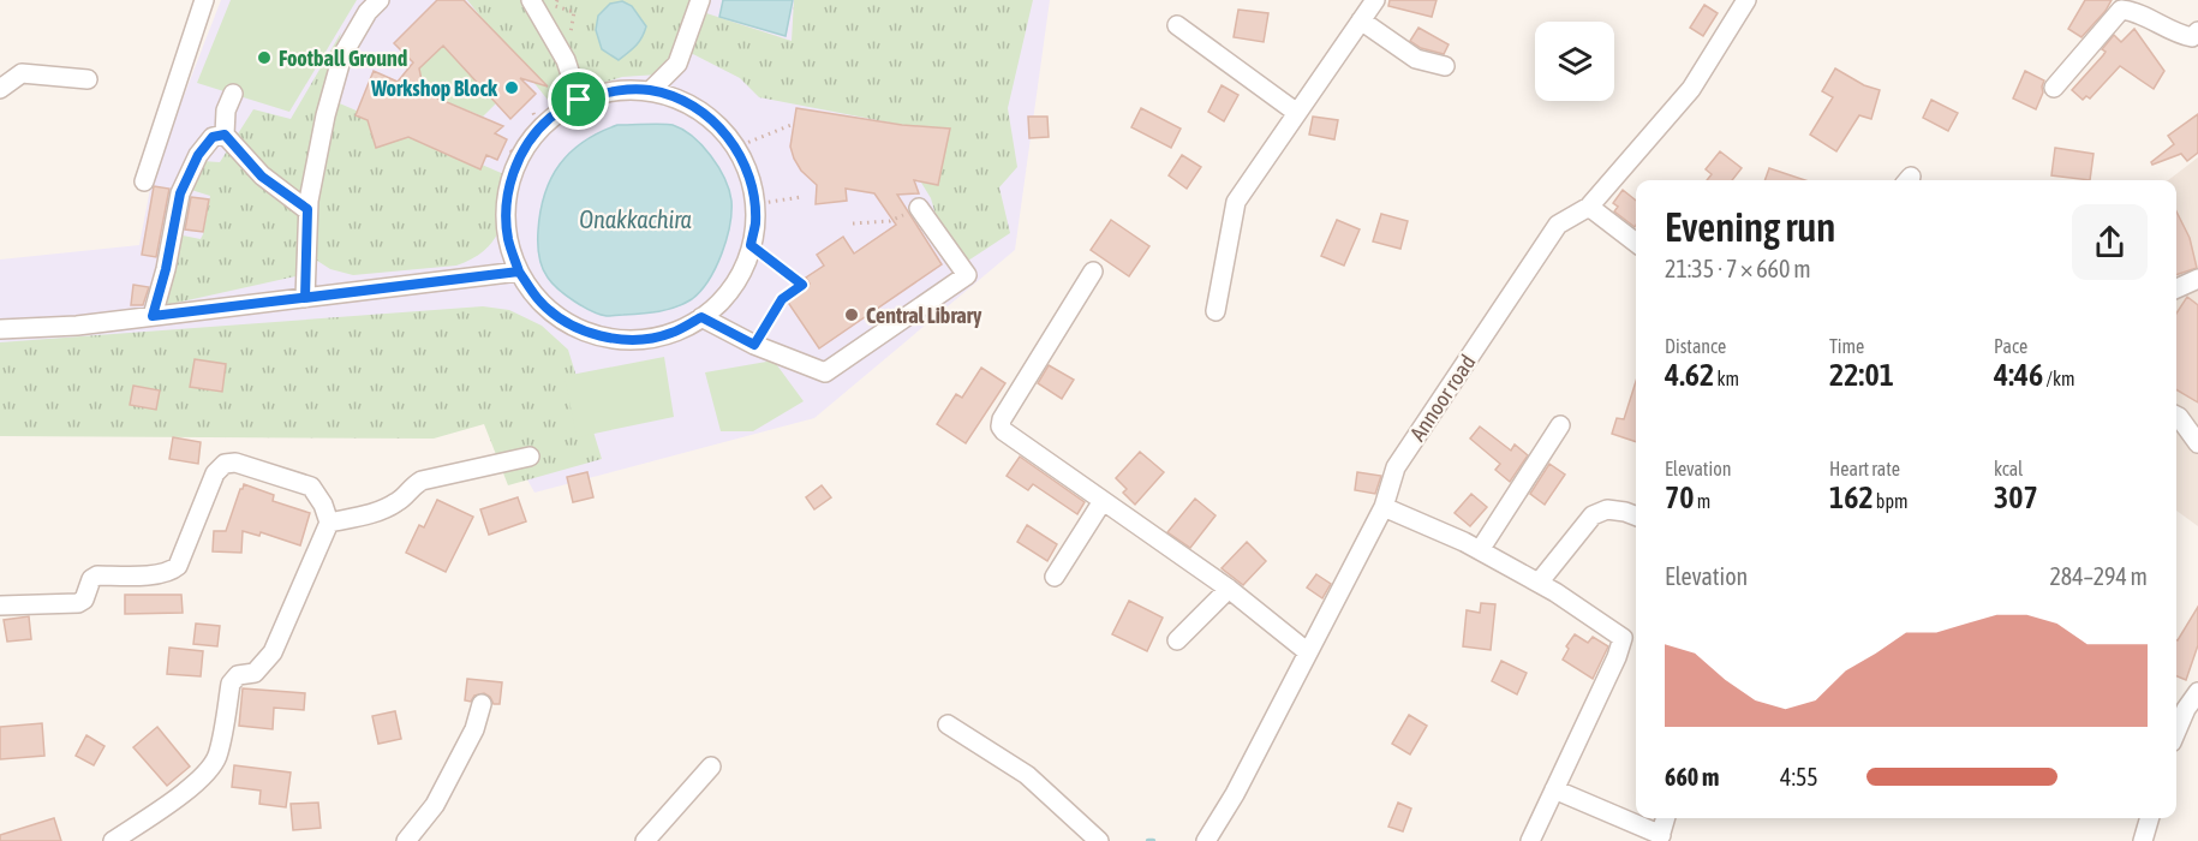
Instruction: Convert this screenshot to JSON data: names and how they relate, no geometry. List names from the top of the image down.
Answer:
{
  "streets": {
    "street": ["Annoor road"]
  },
  "water": ["Onakkachira"],
  "places": ["Football Ground", "Workshop Block", "Central Library"],
  "page": {
    "heading": ["Evening run", "21:35 · 7 × 660 m"],
    "stats": [
      ["Distance", "4.62 km"],
      ["Time", "22:01"],
      ["Pace", "4:46 /km"],
      ["Elevation", "70 m"],
      ["Heart rate", "162 bpm"],
      ["kcal", "307"]
    ],
    "chart": ["Elevation", "284–294 m"],
    "list": [
      {
        "name": "660 m",
        "note": "4:55"
      }
    ]
  }
}
